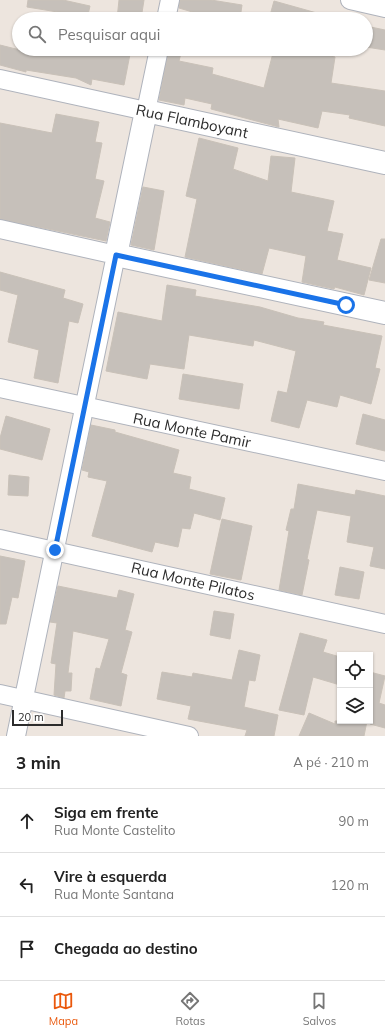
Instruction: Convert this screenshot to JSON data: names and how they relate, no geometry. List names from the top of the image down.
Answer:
{
  "streets": {
    "street": ["Rua Flamboyant", "Rua Monte Pamir", "Rua Monte Pilatos"]
  },
  "scale_bar": "20 m",
  "page": {
    "search": "Pesquisar aqui",
    "scale": "20 m",
    "heading": ["3 min", "A pé · 210 m"],
    "list": [
      ["Siga em frente", "Rua Monte Castelito", "90 m"],
      ["Vire à esquerda", "Rua Monte Santana", "120 m"],
      "Chegada ao destino"
    ],
    "nav": ["Mapa", "Rotas", "Salvos"]
  }
}
